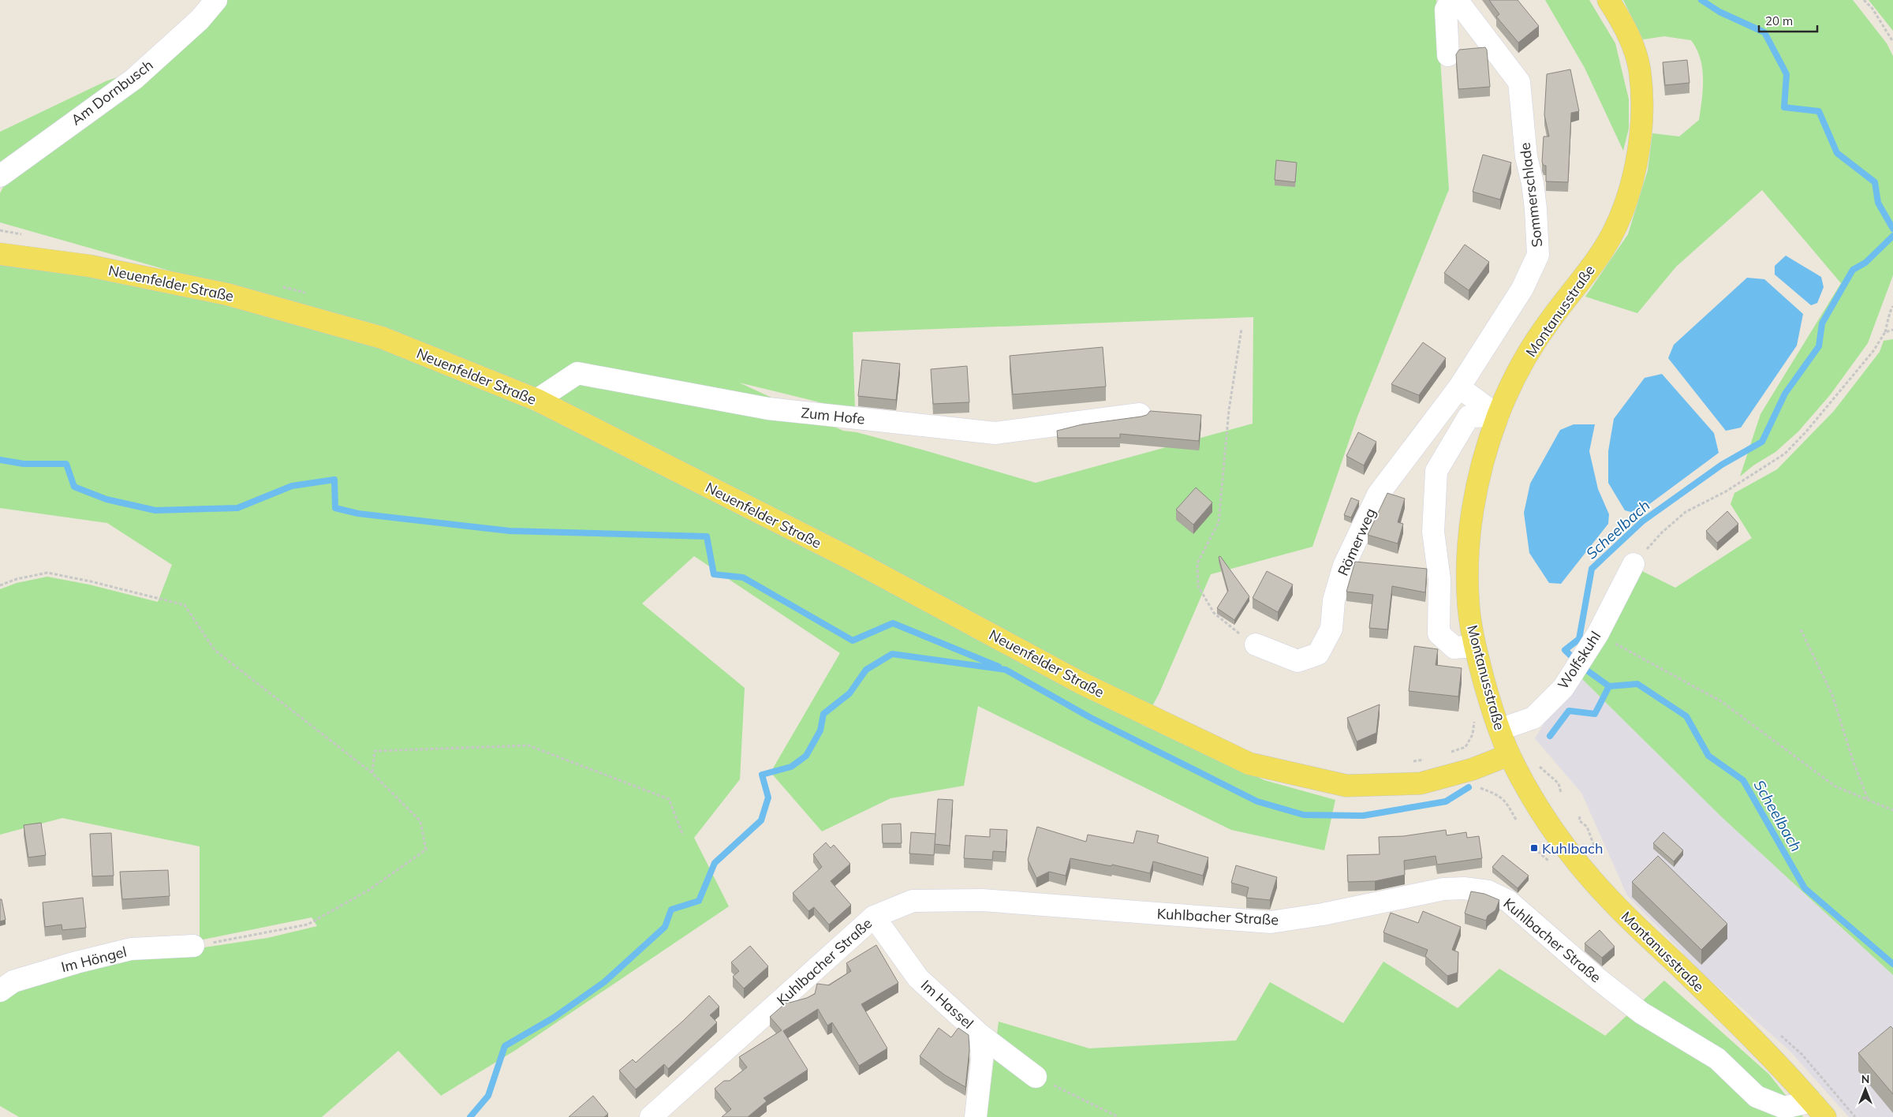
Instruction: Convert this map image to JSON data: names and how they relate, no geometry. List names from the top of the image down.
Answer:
{
  "streets": {
    "main road": ["Neuenfelder Straße", "Montanusstraße"],
    "street": [
      "Am Dornbusch",
      "Sommerschlade",
      "Zum Hofe",
      "Römerweg",
      "Wolfskuhl",
      "Kuhlbacher Straße",
      "Im Höngel",
      "Im Hassel"
    ]
  },
  "crossings": [
    ["Sommerschlade", "Römerweg"],
    ["Neuenfelder Straße", "Montanusstraße"],
    ["Neuenfelder Straße", "Zum Hofe"],
    ["Montanusstraße", "Wolfskuhl"],
    ["Montanusstraße", "Kuhlbacher Straße"],
    ["Kuhlbacher Straße", "Im Hassel"]
  ],
  "water": ["Scheelbach"],
  "places": {
    "transit": ["Kuhlbach"]
  },
  "scale_bar": "20 m",
  "north": "top"
}
